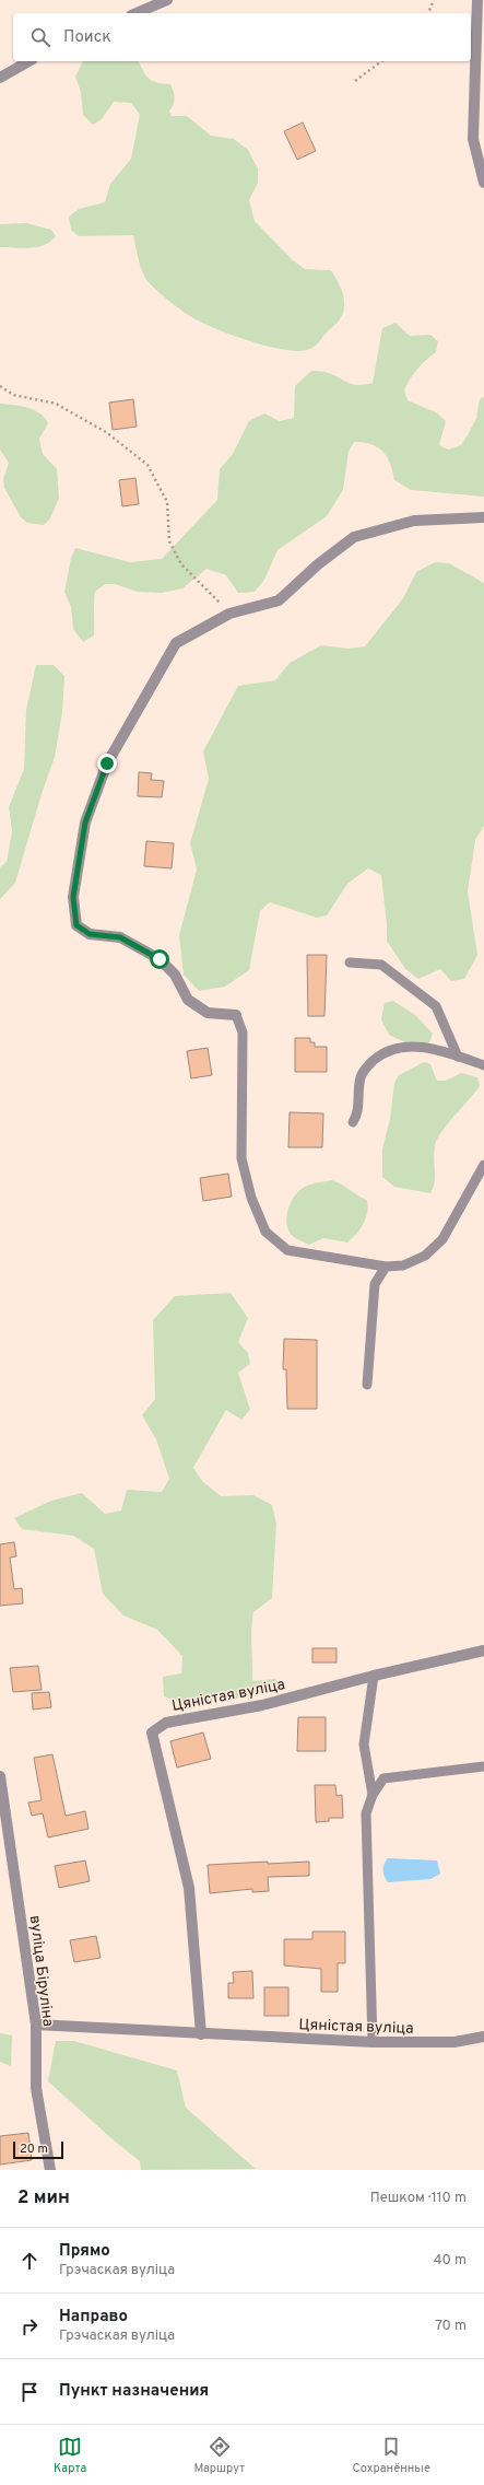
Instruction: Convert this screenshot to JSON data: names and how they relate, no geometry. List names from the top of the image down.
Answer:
{
  "streets": {
    "street": ["Цяністая вуліца", "вуліца Біруліна"]
  },
  "crossings": [
    ["Цяністая вуліца", "вуліца Біруліна"]
  ],
  "scale_bar": "20 m",
  "page": {
    "search": "Поиск",
    "scale": "20 m",
    "heading": ["2 мин", "Пешком · 110 m"],
    "list": [
      ["Прямо", "Грэчаская вуліца", "40 m"],
      ["Направо", "Грэчаская вуліца", "70 m"],
      "Пункт назначения"
    ],
    "nav": ["Карта", "Маршрут", "Сохранённые"]
  }
}
